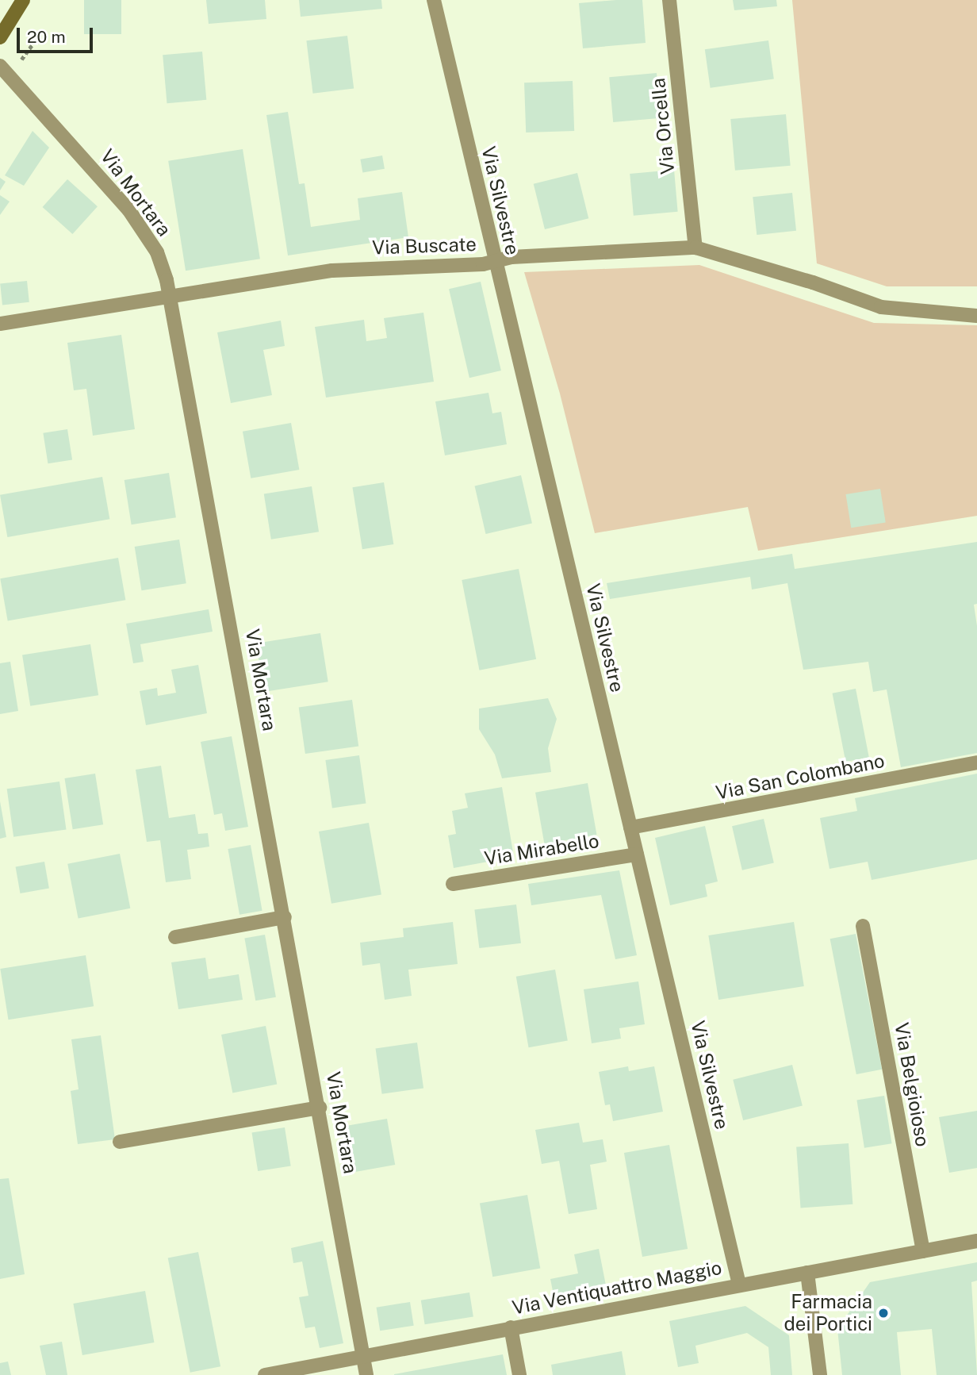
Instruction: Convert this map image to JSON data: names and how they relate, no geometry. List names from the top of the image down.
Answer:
{
  "streets": {
    "street": [
      "Via Orcella",
      "Via Mortara",
      "Via Silvestre",
      "Via Buscate",
      "Via San Colombano",
      "Via Mirabello",
      "Via Belgioioso",
      "Via Ventiquattro Maggio"
    ]
  },
  "crossings": [
    ["Via Orcella", "Via Buscate"],
    ["Via Mortara", "Via Buscate"],
    ["Via Mortara", "Via Ventiquattro Maggio"],
    ["Via Silvestre", "Via Buscate"],
    ["Via Silvestre", "Via San Colombano"],
    ["Via Silvestre", "Via Mirabello"],
    ["Via Silvestre", "Via Ventiquattro Maggio"],
    ["Via Belgioioso", "Via Ventiquattro Maggio"]
  ],
  "places": ["Farmacia dei Portici"],
  "scale_bar": "20 m"
}
